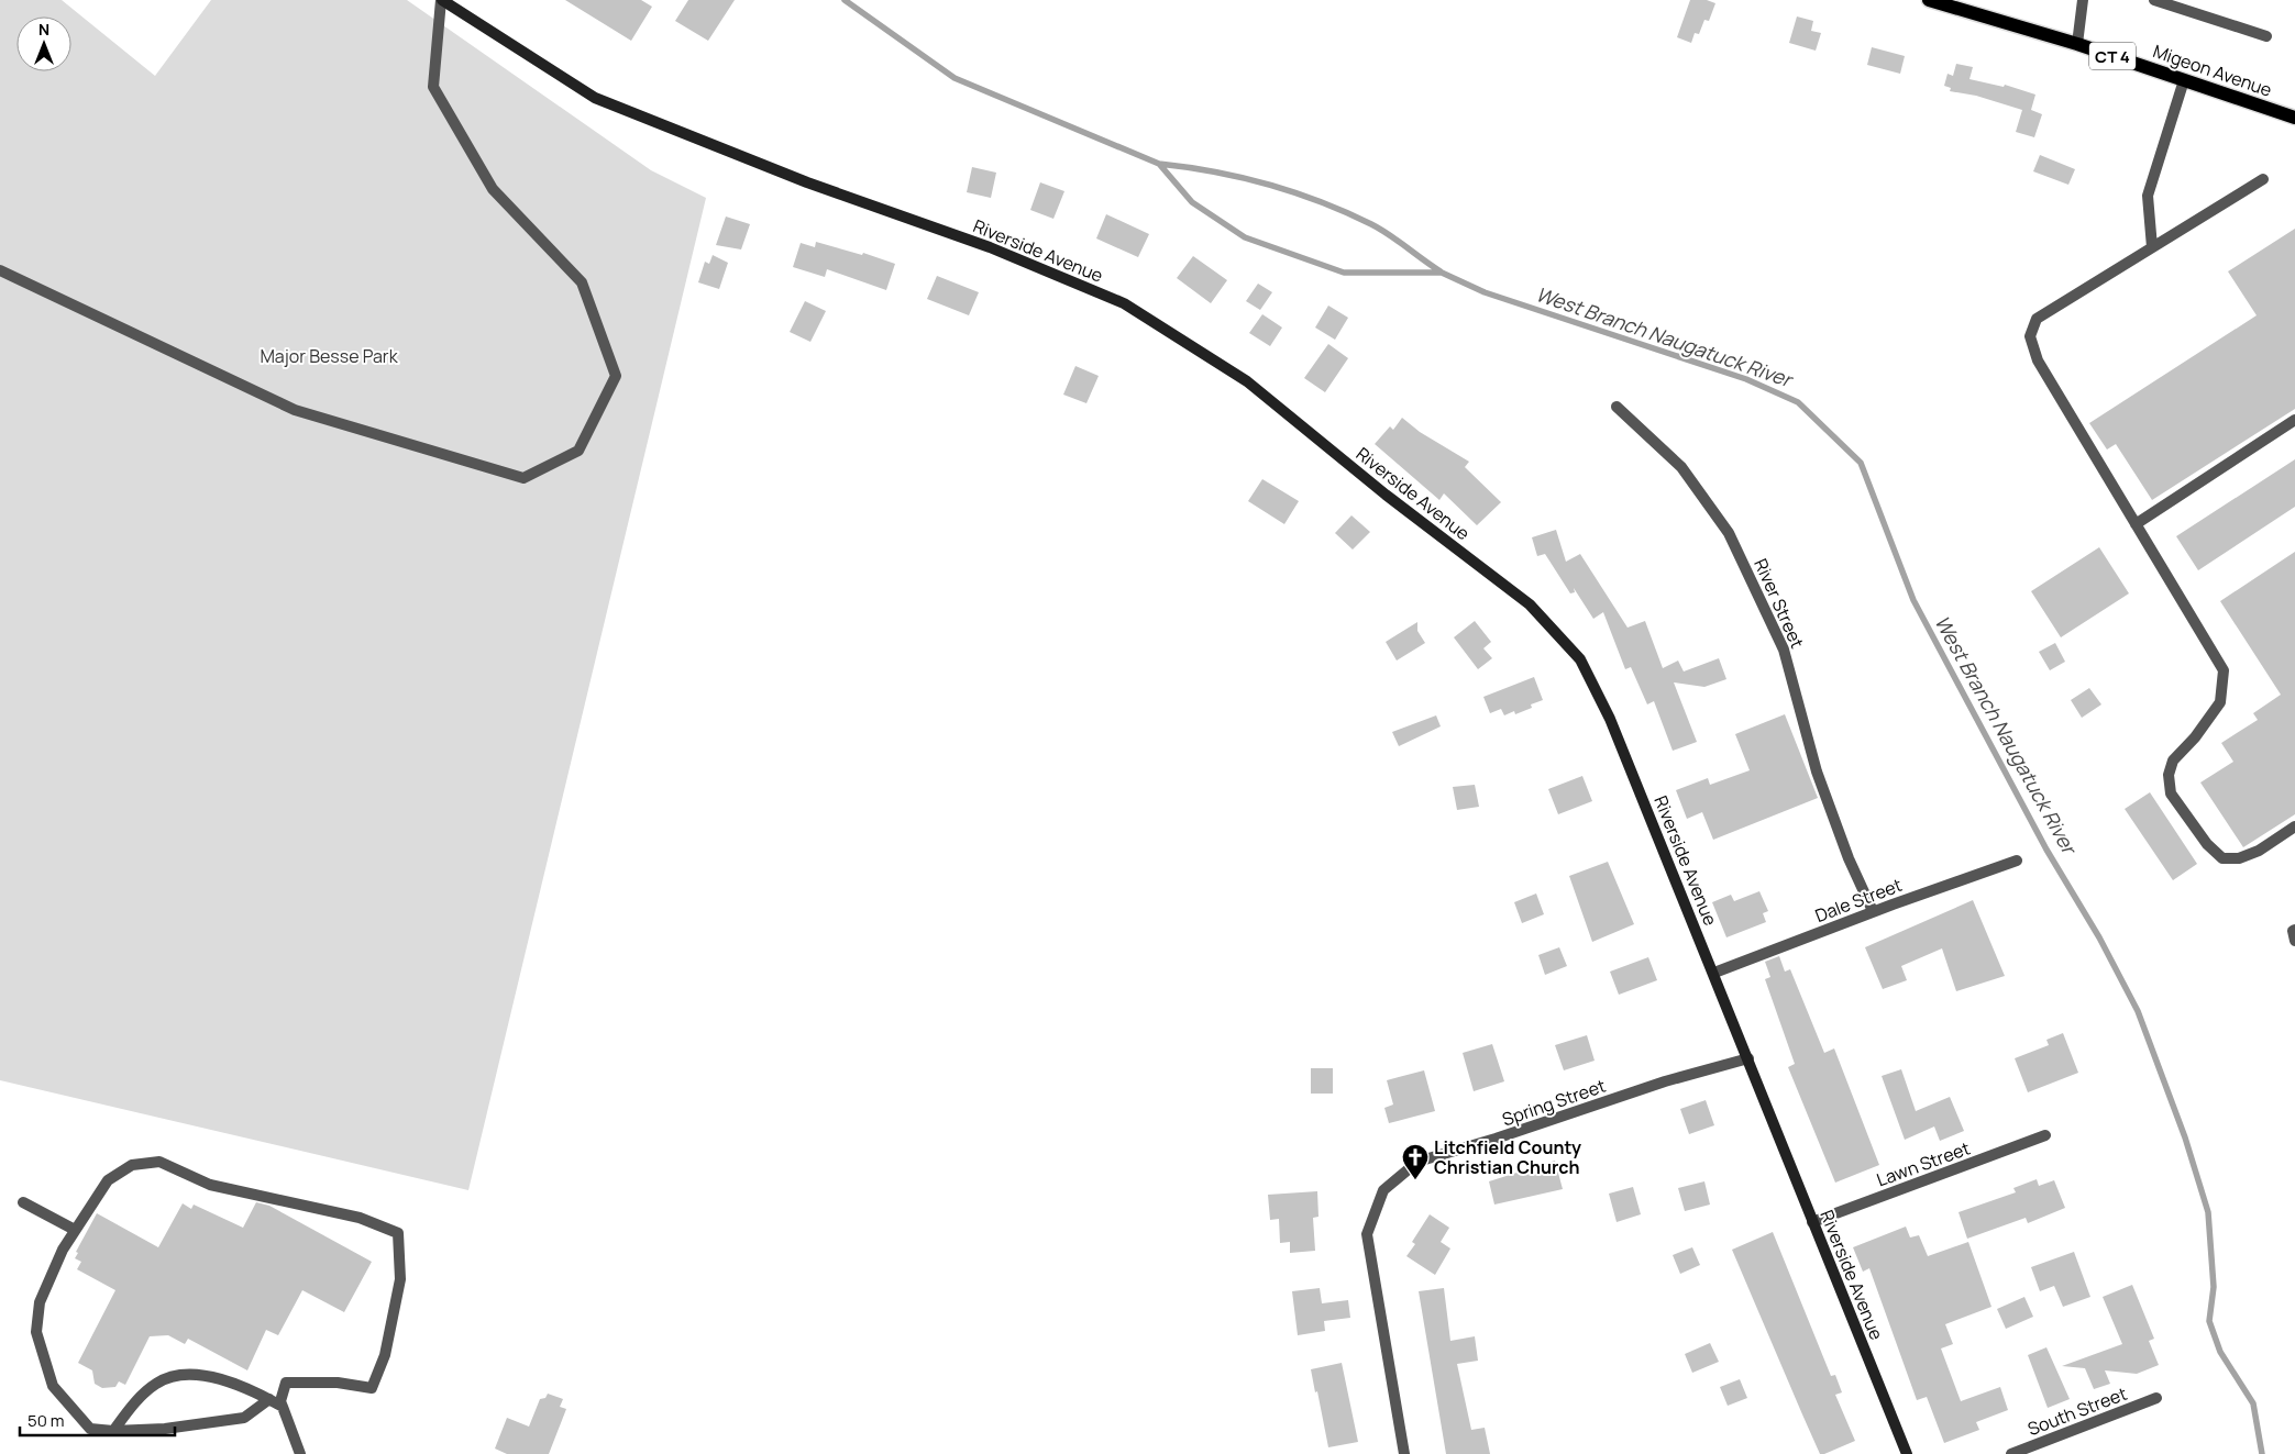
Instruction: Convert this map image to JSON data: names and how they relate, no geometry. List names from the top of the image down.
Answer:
{
  "streets": {
    "main road": ["CT 4", "Migeon Avenue"],
    "street": [
      "Riverside Avenue",
      "River Street",
      "Dale Street",
      "Spring Street",
      "Lawn Street",
      "South Street"
    ]
  },
  "crossings": [
    ["Riverside Avenue", "Dale Street"],
    ["Riverside Avenue", "Spring Street"],
    ["Riverside Avenue", "Lawn Street"],
    ["River Street", "Dale Street"]
  ],
  "water": ["West Branch Naugatuck River"],
  "parks": ["Major Besse Park"],
  "places": {
    "church": ["Litchfield County Christian Church"]
  },
  "scale_bar": "50 m",
  "north": "top"
}
